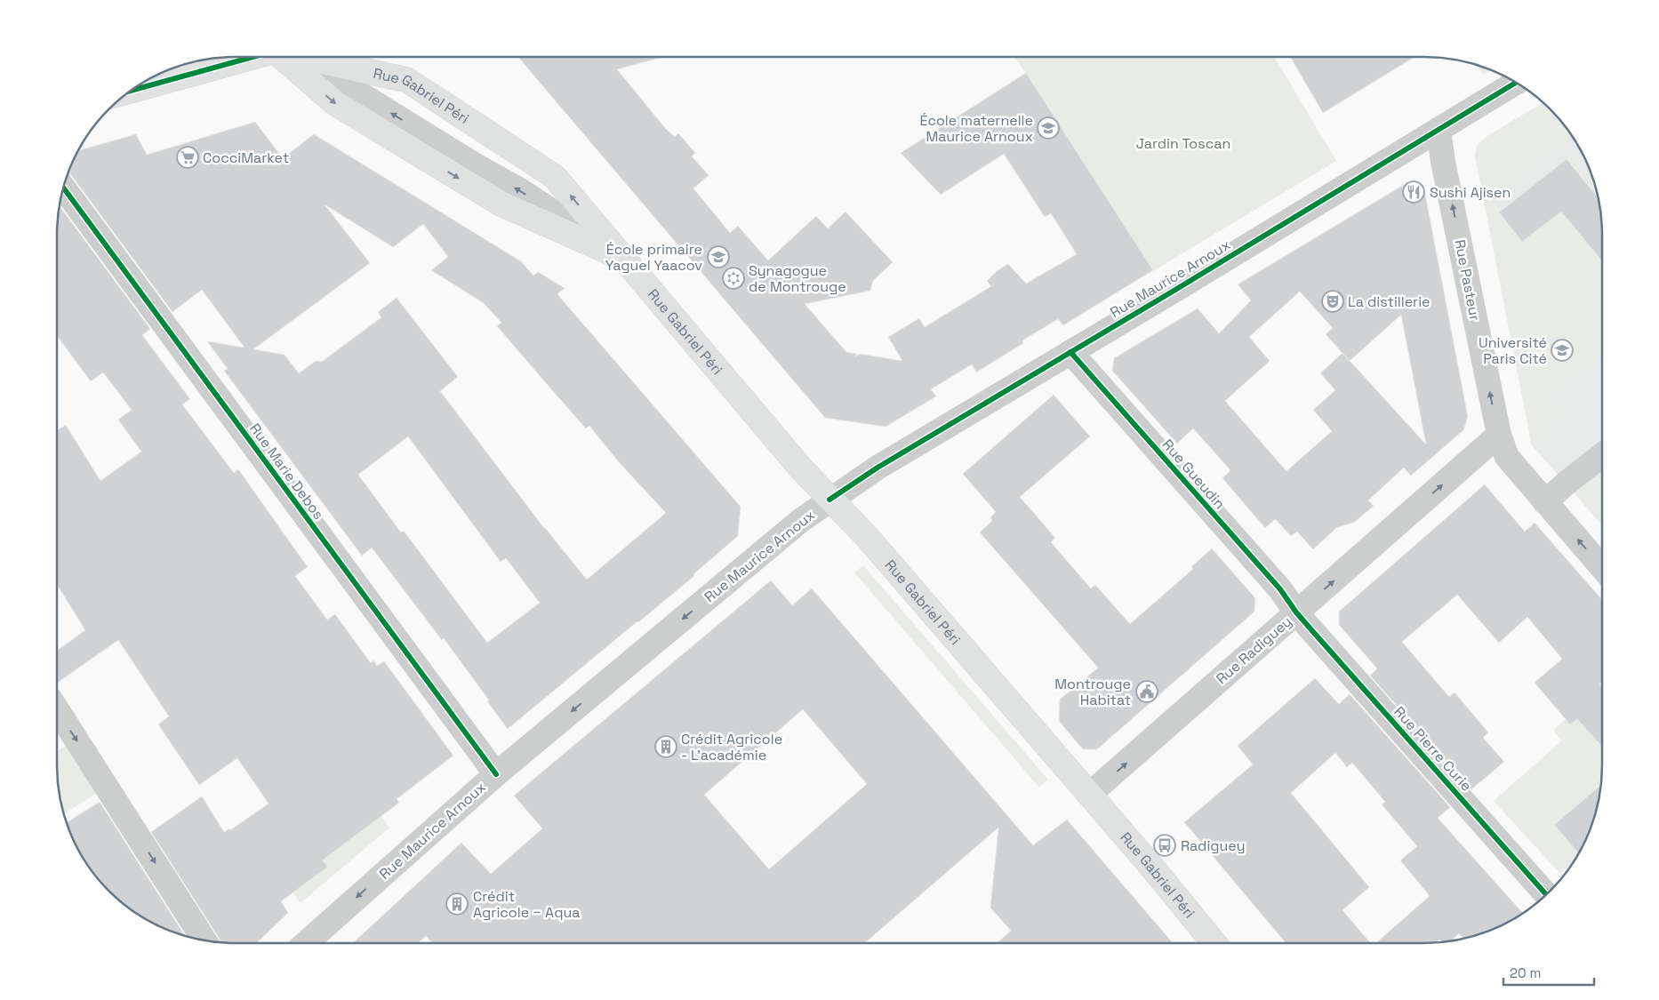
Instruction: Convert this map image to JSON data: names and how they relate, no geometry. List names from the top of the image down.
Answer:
{
  "streets": {
    "main road": ["Rue Gabriel Péri"],
    "street": [
      "Rue Maurice Arnoux",
      "Rue Pasteur",
      "Rue Marie Debos",
      "Rue Gueudin",
      "Rue Radiguey",
      "Rue Pierre Curie"
    ]
  },
  "crossings": [
    ["Rue Gabriel Péri", "Rue Maurice Arnoux"],
    ["Rue Gabriel Péri", "Rue Radiguey"],
    ["Rue Maurice Arnoux", "Rue Pasteur"],
    ["Rue Maurice Arnoux", "Rue Marie Debos"],
    ["Rue Maurice Arnoux", "Rue Gueudin"],
    ["Rue Pasteur", "Rue Radiguey"],
    ["Rue Gueudin", "Rue Radiguey"],
    ["Rue Gueudin", "Rue Pierre Curie"],
    ["Rue Radiguey", "Rue Pierre Curie"]
  ],
  "one_way": ["Rue Maurice Arnoux", "Rue Pasteur", "Rue Radiguey"],
  "parks": ["Jardin Toscan"],
  "places": {
    "school or university": ["École maternelle Maurice Arnoux", "École primaire Yaguel Yaacov", "Université Paris Cité"],
    "supermarket": ["CocciMarket"],
    "restaurant": ["Sushi Ajisen"],
    "synagogue": ["Synagogue de Montrouge"],
    "theatre": ["La distillerie"],
    "public building": ["Montrouge Habitat"],
    "building": ["Crédit Agricole - L'académie", "Crédit Agricole − Aqua"],
    "bus stop": ["Radiguey"]
  },
  "scale_bar": "20 m"
}
